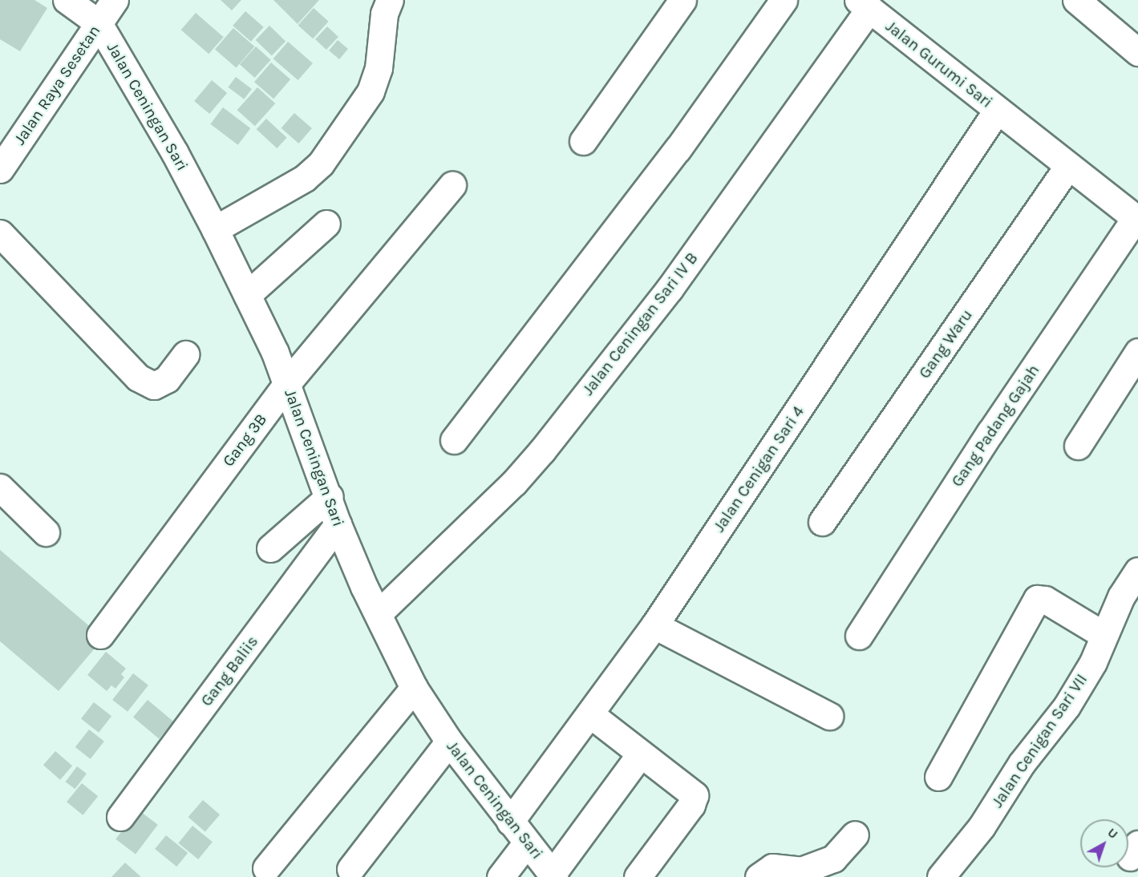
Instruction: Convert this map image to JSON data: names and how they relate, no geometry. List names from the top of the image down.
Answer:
{
  "streets": {
    "street": [
      "Jalan Gurumi Sari",
      "Jalan Raya Sesetan",
      "Jalan Ceningan Sari",
      "Jalan Ceningan Sari IV B",
      "Gang Waru",
      "Gang Padang Gajah",
      "Gang 3B",
      "Jalan Cenigan Sari 4",
      "Gang Baliis",
      "Jalan Cenigan Sari VII"
    ]
  },
  "crossings": [
    ["Jalan Gurumi Sari", "Jalan Ceningan Sari IV B"],
    ["Jalan Gurumi Sari", "Gang Waru"],
    ["Jalan Gurumi Sari", "Gang Padang Gajah"],
    ["Jalan Gurumi Sari", "Jalan Cenigan Sari 4"],
    ["Jalan Raya Sesetan", "Jalan Ceningan Sari"],
    ["Jalan Ceningan Sari", "Jalan Ceningan Sari IV B"],
    ["Jalan Ceningan Sari", "Gang 3B"],
    ["Jalan Ceningan Sari", "Jalan Cenigan Sari 4"],
    ["Jalan Ceningan Sari", "Gang Baliis"]
  ],
  "north": "top right"
}
